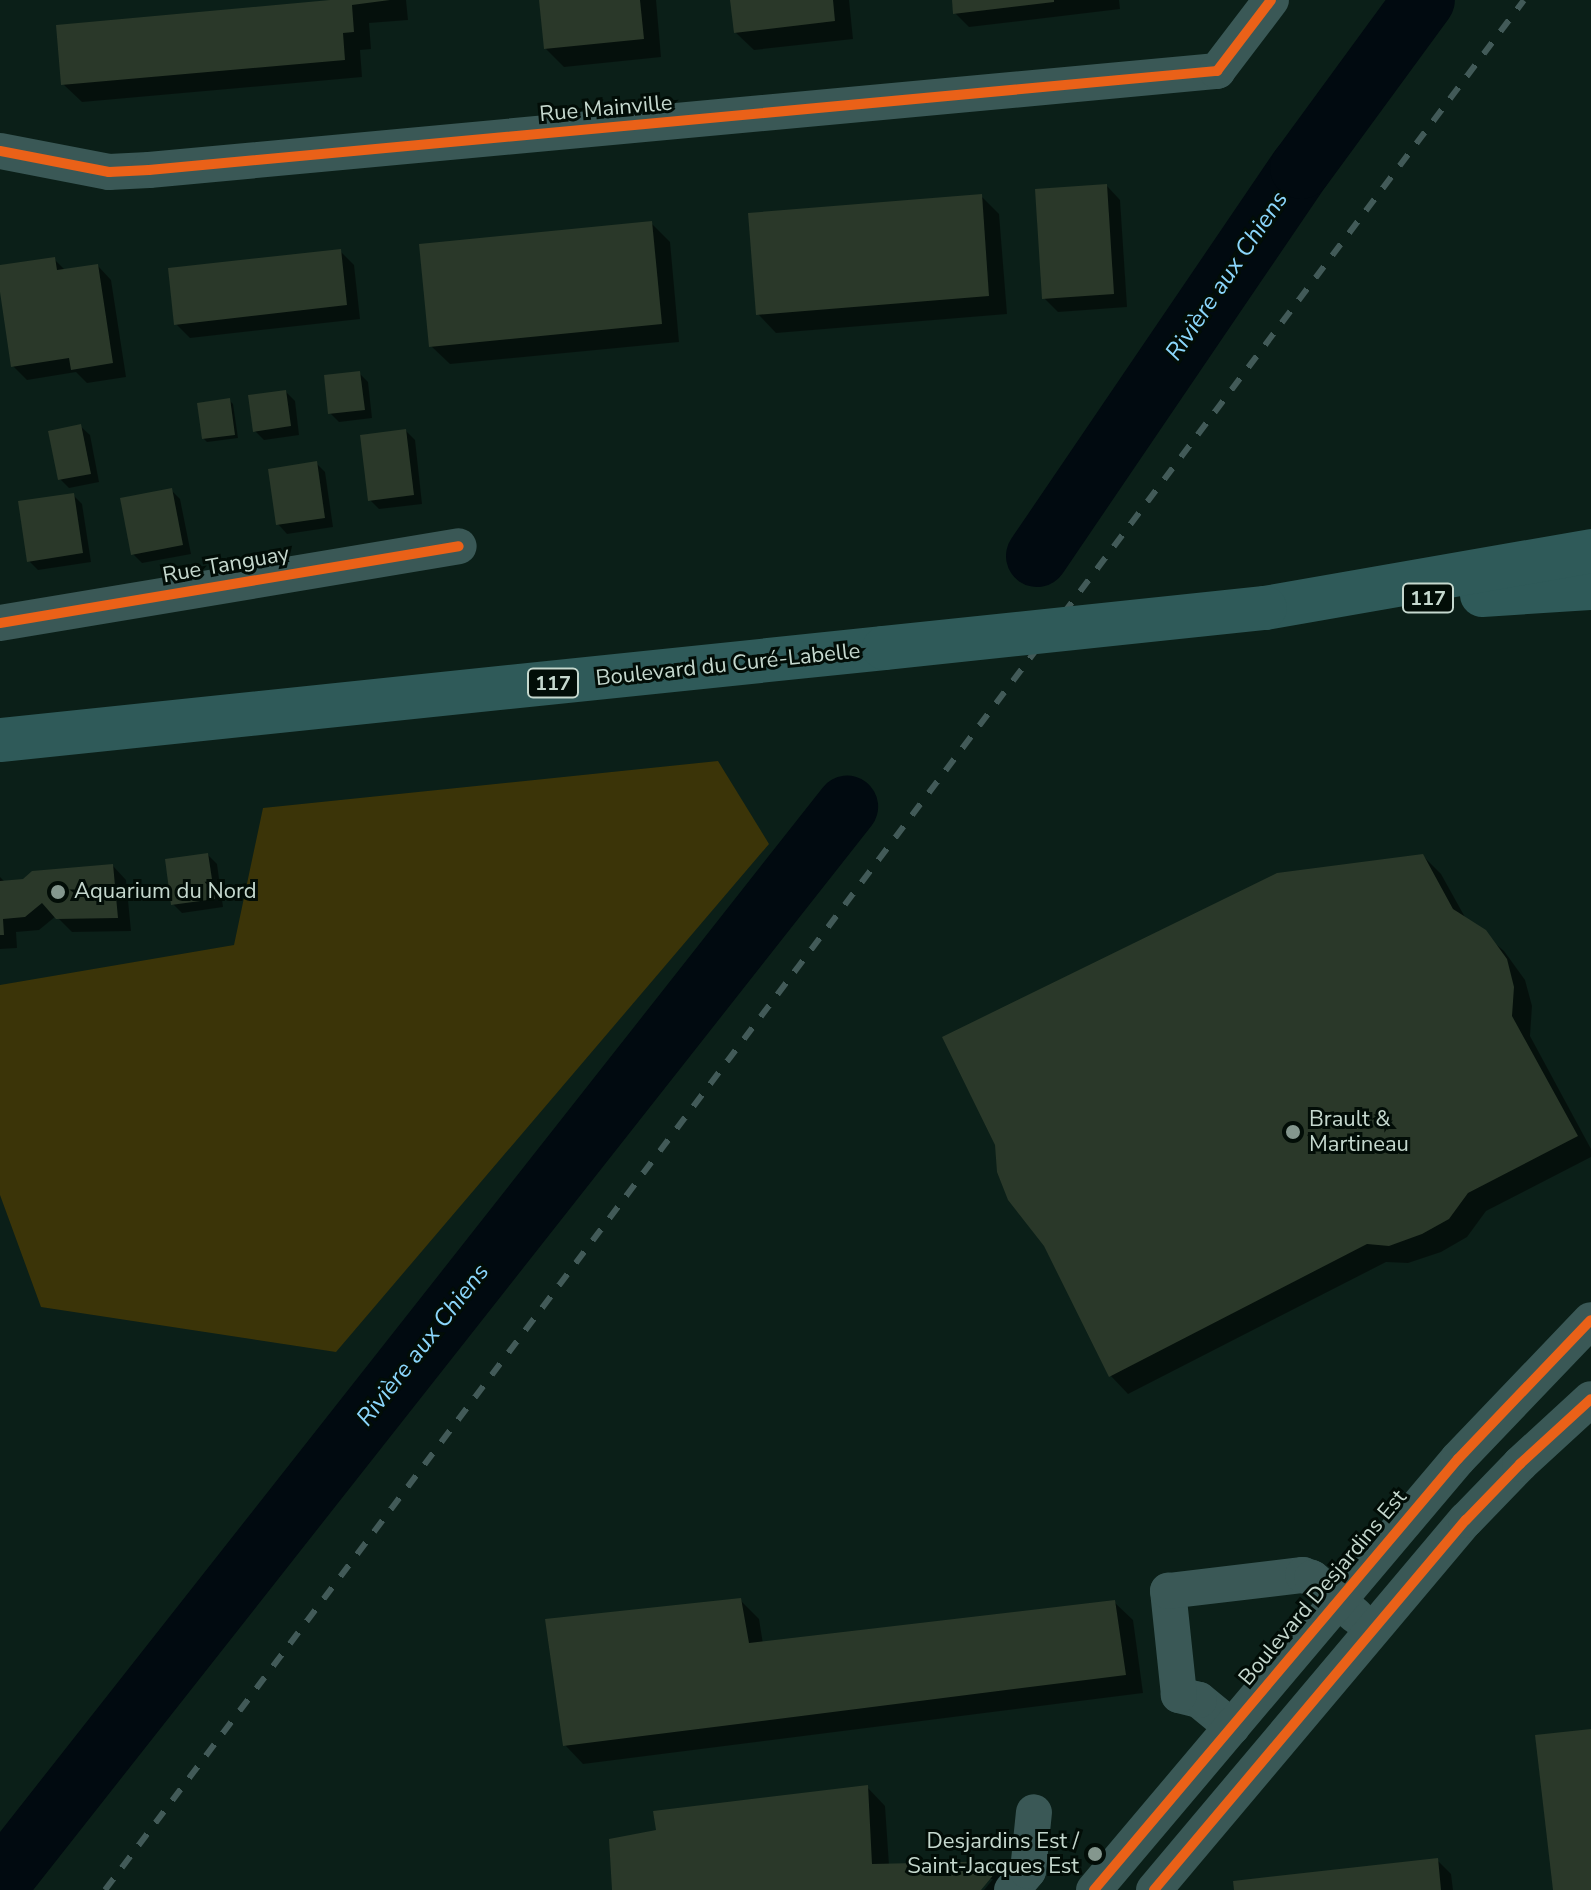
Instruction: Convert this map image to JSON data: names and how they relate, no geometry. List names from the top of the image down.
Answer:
{
  "streets": {
    "main road": ["117", "Boulevard du Curé-Labelle"],
    "street": ["Rue Mainville", "Rue Tanguay", "Boulevard Desjardins Est"]
  },
  "water": ["Rivière aux Chiens"],
  "places": ["Aquarium du Nord", "Brault & Martineau", "Desjardins Est / Saint-Jacques Est"]
}
